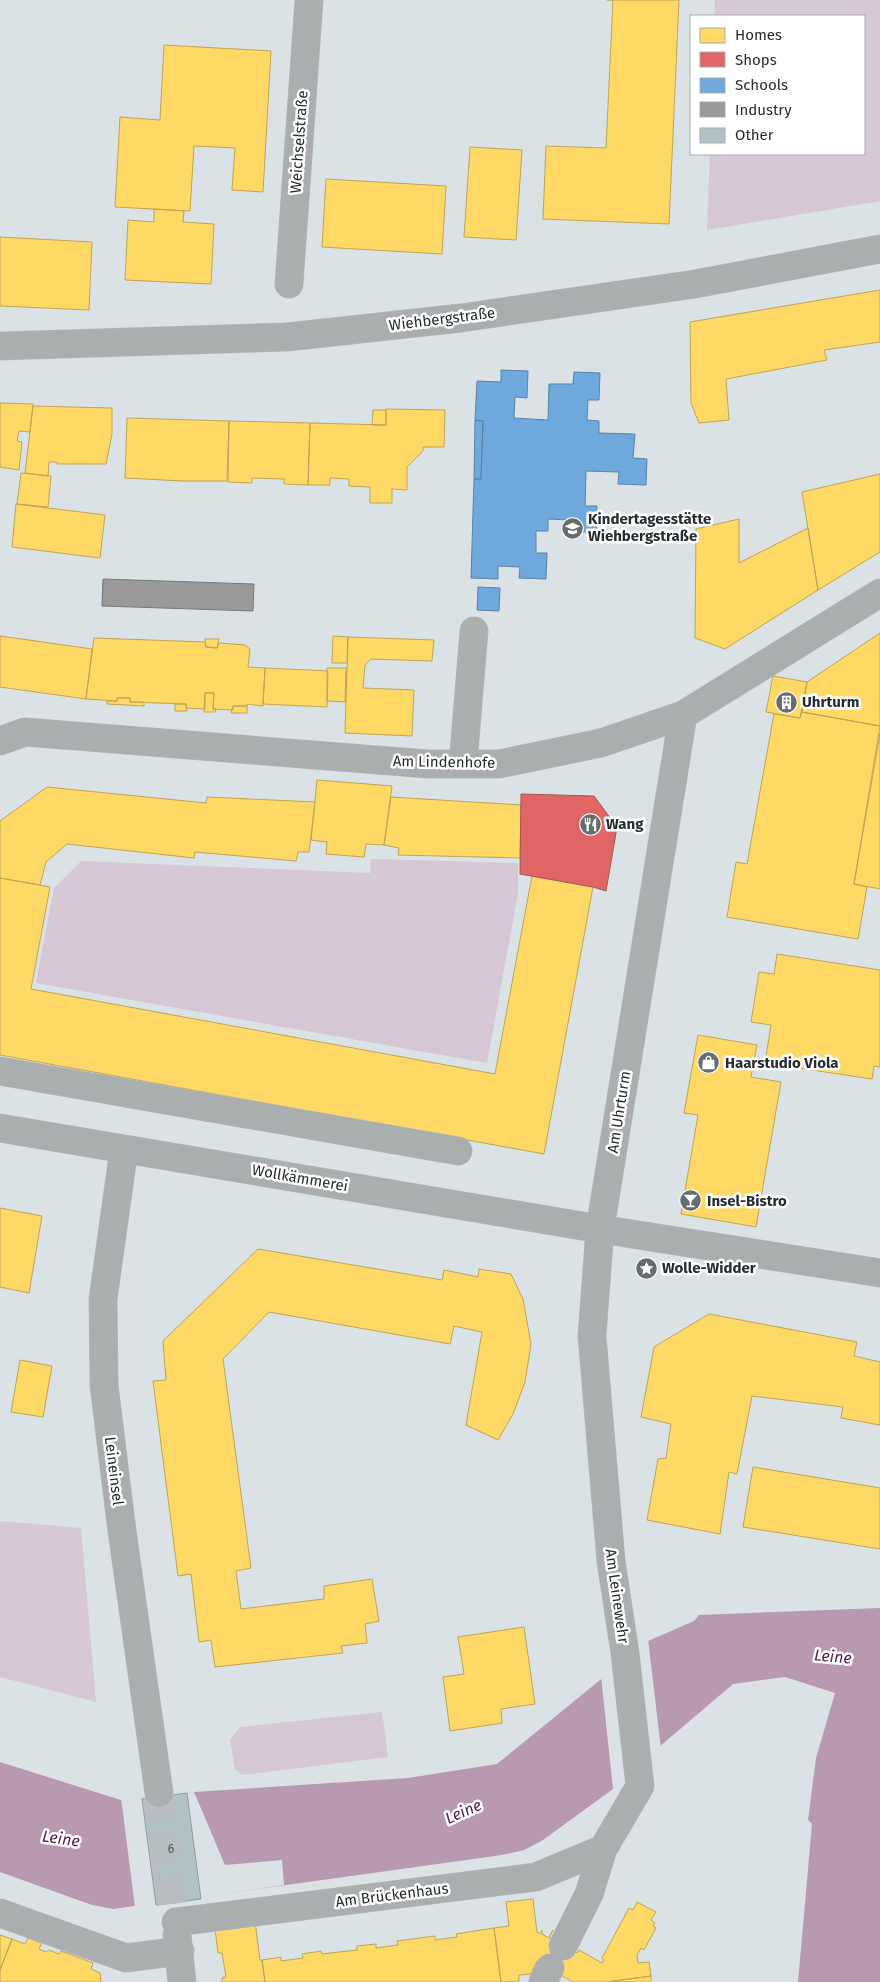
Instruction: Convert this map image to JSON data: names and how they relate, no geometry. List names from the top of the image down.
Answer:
{
  "streets": {
    "street": [
      "Weichselstraße",
      "Wiehbergstraße",
      "Am Lindenhofe",
      "Am Uhrturm",
      "Wollkämmerei",
      "Leineinsel",
      "Am Leinewehr",
      "Am Brückenhaus"
    ]
  },
  "crossings": [
    ["Am Lindenhofe", "Am Uhrturm"],
    ["Am Uhrturm", "Wollkämmerei"],
    ["Am Uhrturm", "Am Leinewehr"],
    ["Wollkämmerei", "Leineinsel"],
    ["Wollkämmerei", "Am Leinewehr"],
    ["Am Leinewehr", "Am Brückenhaus"]
  ],
  "water": ["Leine"],
  "places": {
    "school or university": ["Kindertagesstätte Wiehbergstraße"],
    "building": ["Uhrturm"],
    "restaurant": ["Wang"],
    "shop": ["Haarstudio Viola"],
    "bar": ["Insel-Bistro"],
    "place": ["Wolle-Widder"]
  },
  "house_numbers": ["6"],
  "legend": [
    "Homes",
    "Shops",
    "Schools",
    "Industry",
    "Other"
  ]
}
